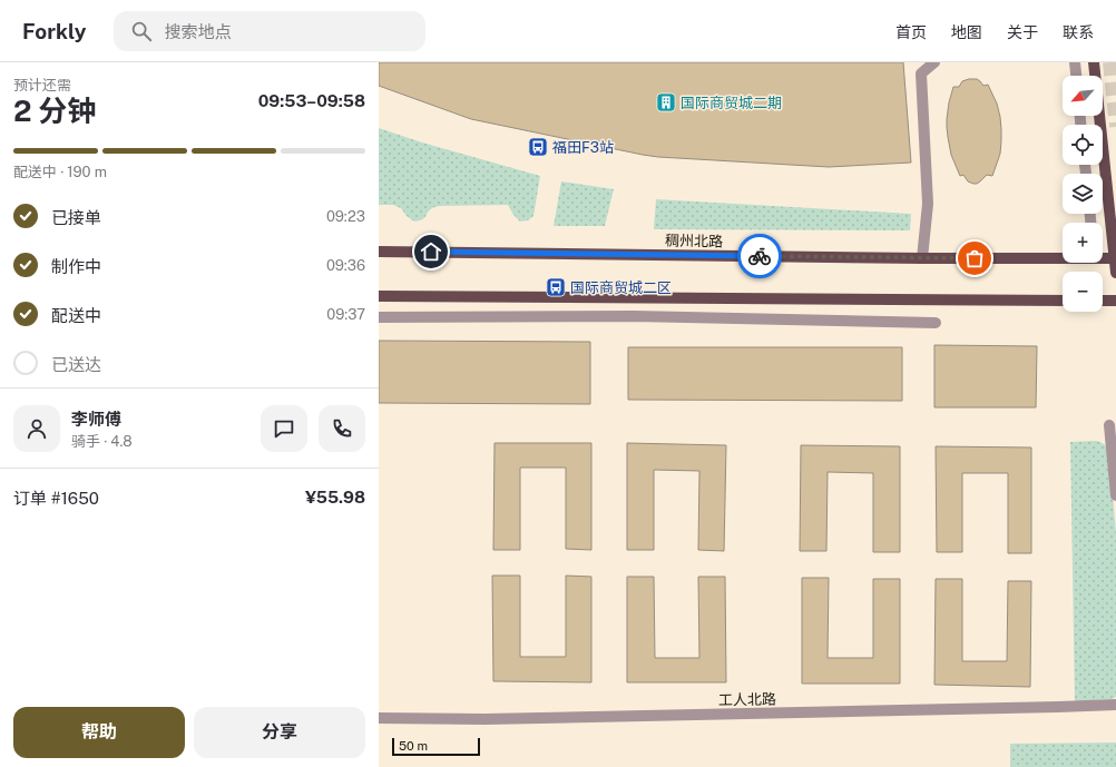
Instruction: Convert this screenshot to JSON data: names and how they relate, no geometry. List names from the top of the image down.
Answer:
{
  "streets": {
    "main road": ["稠州北路"],
    "street": ["工人北路"]
  },
  "places": {
    "building": ["国际商贸城二期"],
    "bus stop": ["福田F3站", "国际商贸城二区"]
  },
  "scale_bar": "50 m",
  "north": "bottom left",
  "page": {
    "header": "Forkly",
    "search": "搜索地点",
    "nav": [
      "首页",
      "地图",
      "关于",
      "联系"
    ],
    "heading": ["2 分钟", "预计还需", "09:53–09:58"],
    "panel": [
      "李师傅",
      "骑手 · 4.8",
      "订单 #1650",
      "¥55.98"
    ],
    "map_buttons": ["+", "−"],
    "bar": "配送中 · 190 m",
    "list": [
      ["已接单", "09:23"],
      ["制作中", "09:36"],
      ["配送中", "09:37"],
      "已送达"
    ],
    "buttons": ["帮助", "分享"],
    "scale": "50 m"
  }
}
